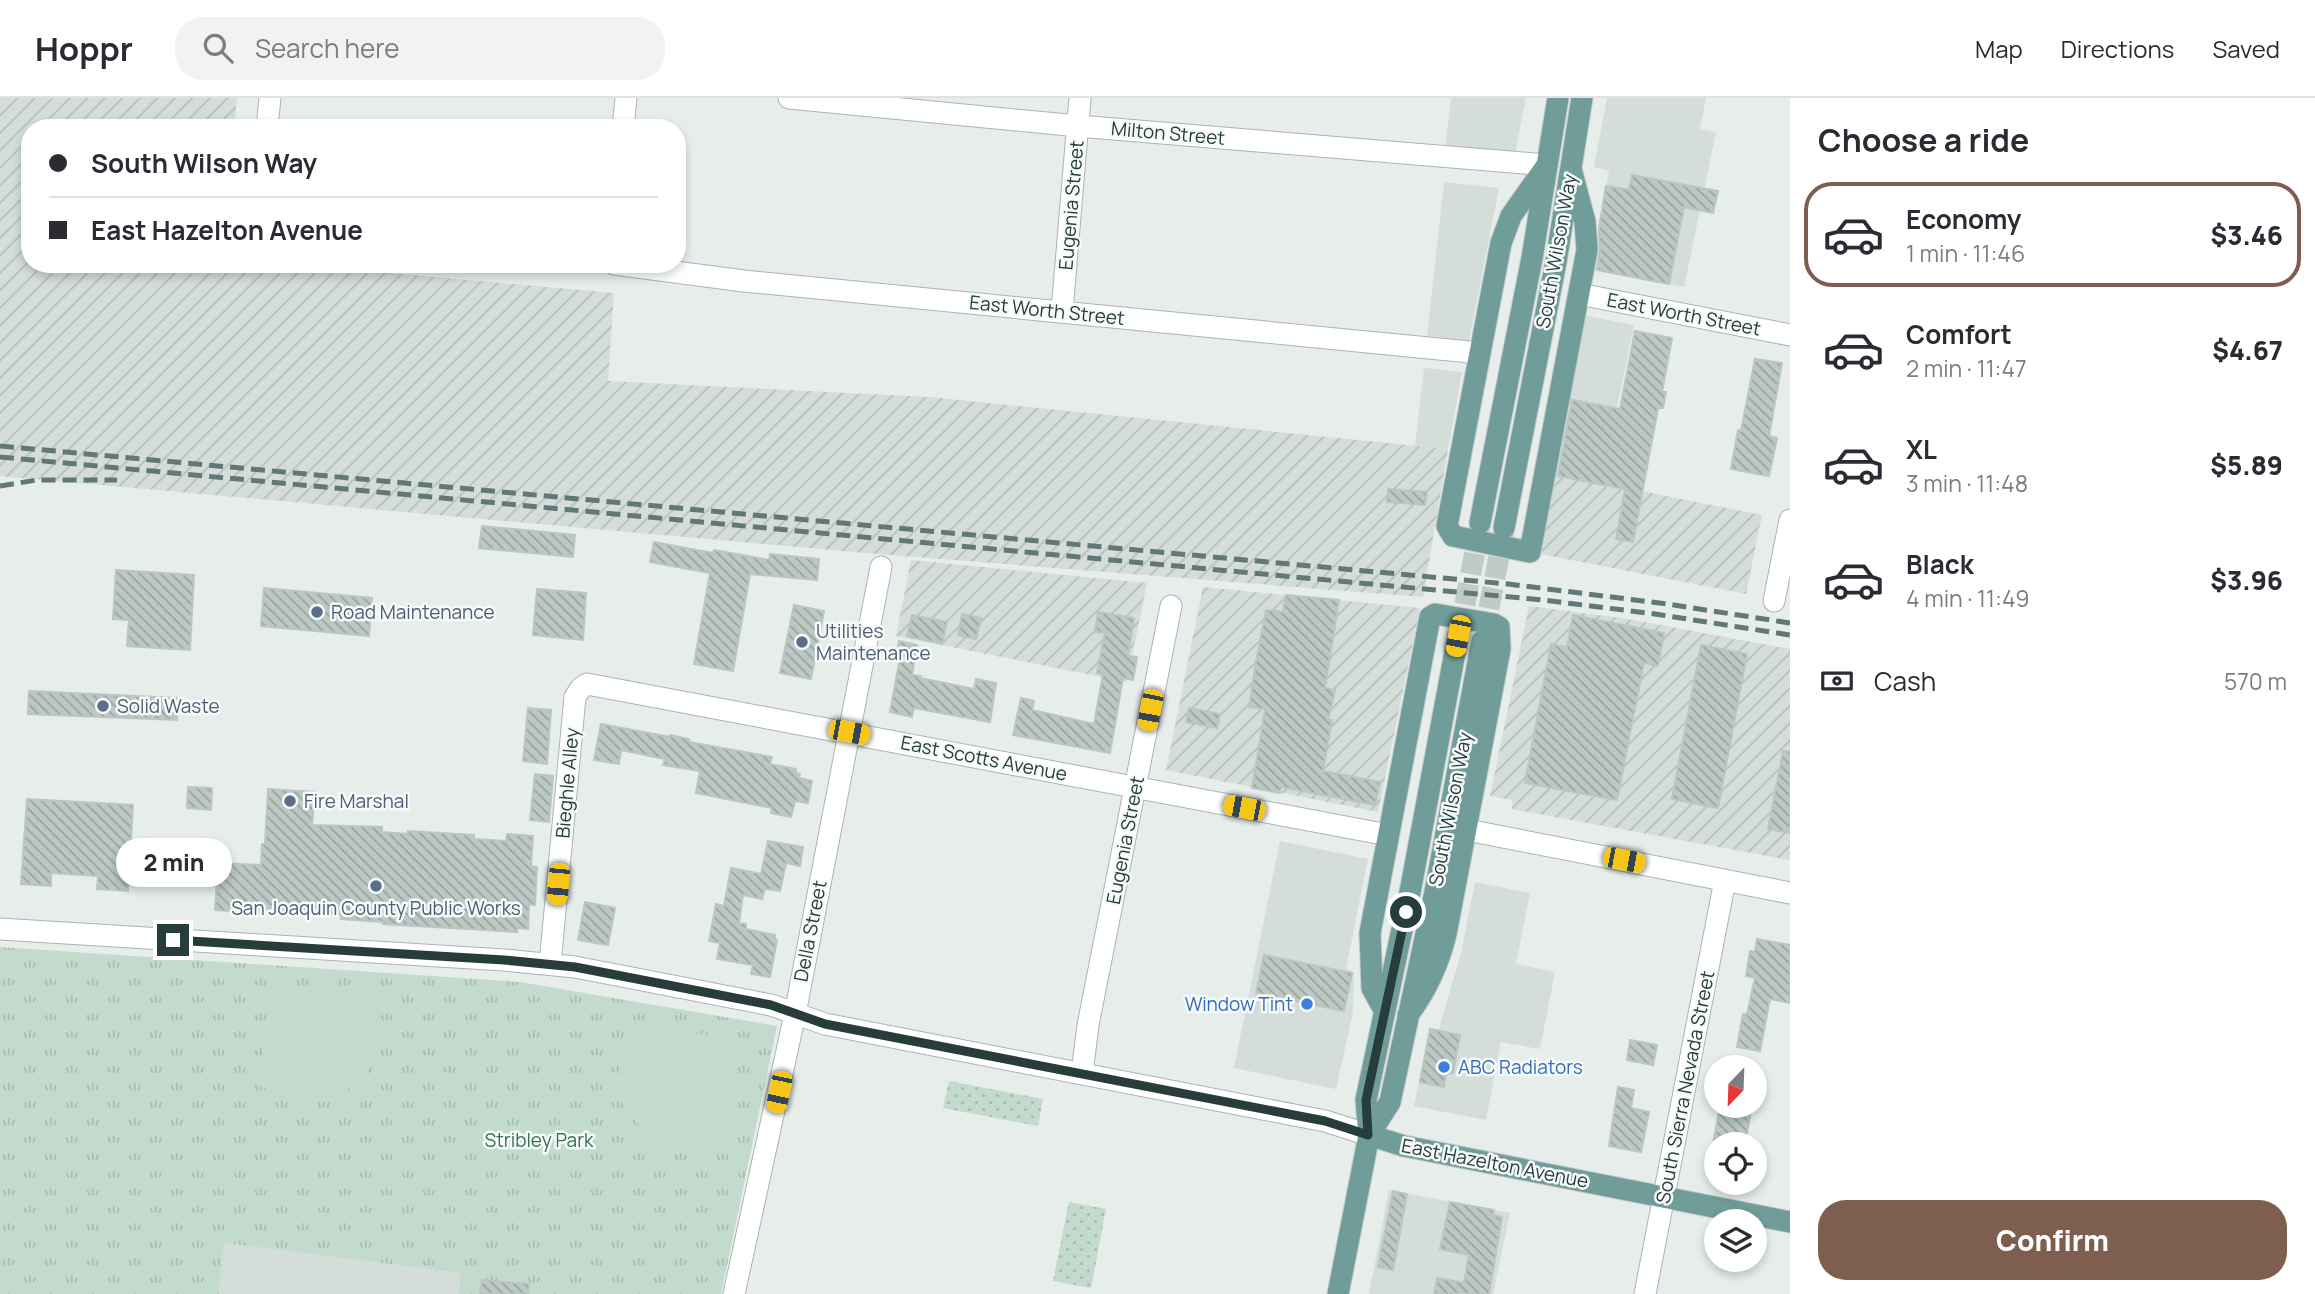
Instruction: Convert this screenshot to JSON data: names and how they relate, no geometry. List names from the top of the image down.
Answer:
{
  "streets": {
    "main road": ["South Wilson Way", "East Hazelton Avenue"],
    "street": [
      "Milton Street",
      "Eugenia Street",
      "East Worth Street",
      "East Scotts Avenue",
      "Bieghle Alley",
      "Della Street",
      "South Sierra Nevada Street"
    ]
  },
  "crossings": [
    ["Milton Street", "Eugenia Street"],
    ["Milton Street", "South Wilson Way"],
    ["Eugenia Street", "East Worth Street"],
    ["Eugenia Street", "East Scotts Avenue"],
    ["Eugenia Street", "East Hazelton Avenue"],
    ["South Wilson Way", "East Hazelton Avenue"],
    ["East Scotts Avenue", "Bieghle Alley"],
    ["East Scotts Avenue", "Della Street"],
    ["Bieghle Alley", "East Hazelton Avenue"],
    ["Della Street", "East Hazelton Avenue"],
    ["South Sierra Nevada Street", "East Hazelton Avenue"]
  ],
  "parks": ["Stribley Park"],
  "places": [
    "Road Maintenance",
    "Utilities Maintenance",
    "Solid Waste",
    "Fire Marshal",
    "San Joaquin County Public Works",
    "Window Tint",
    "ABC Radiators"
  ],
  "north": "bottom left",
  "page": {
    "header": "Hoppr",
    "search": "Search here",
    "nav": ["Map", "Directions", "Saved"],
    "heading": "Choose a ride",
    "banner": ["South Wilson Way", "East Hazelton Avenue"],
    "list": [
      {
        "name": "Economy",
        "note": "1 min · 11:46",
        "value": "$3.46"
      },
      {
        "name": "Comfort",
        "note": "2 min · 11:47",
        "value": "$4.67"
      },
      {
        "name": "XL",
        "note": "3 min · 11:48",
        "value": "$5.89"
      },
      {
        "name": "Black",
        "note": "4 min · 11:49",
        "value": "$3.96"
      }
    ],
    "pay": ["Cash", "570 m"],
    "bubble": "2 min",
    "buttons": "Confirm"
  }
}
